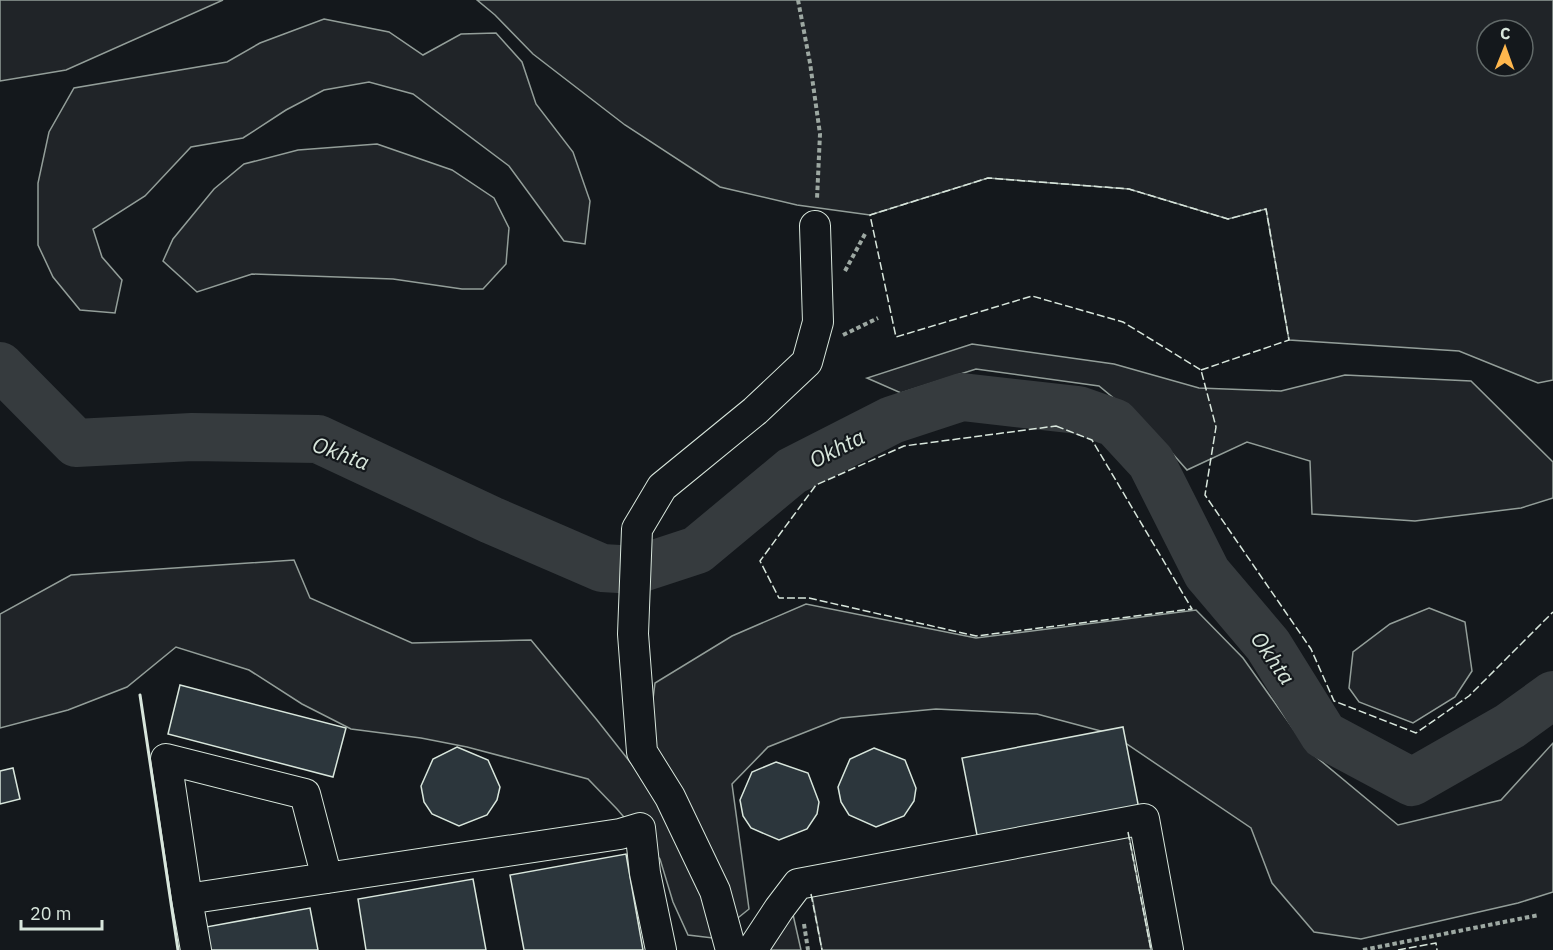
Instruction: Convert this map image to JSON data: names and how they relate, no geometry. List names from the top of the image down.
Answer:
{
  "water": ["Okhta"],
  "scale_bar": "20 m",
  "north": "top"
}
